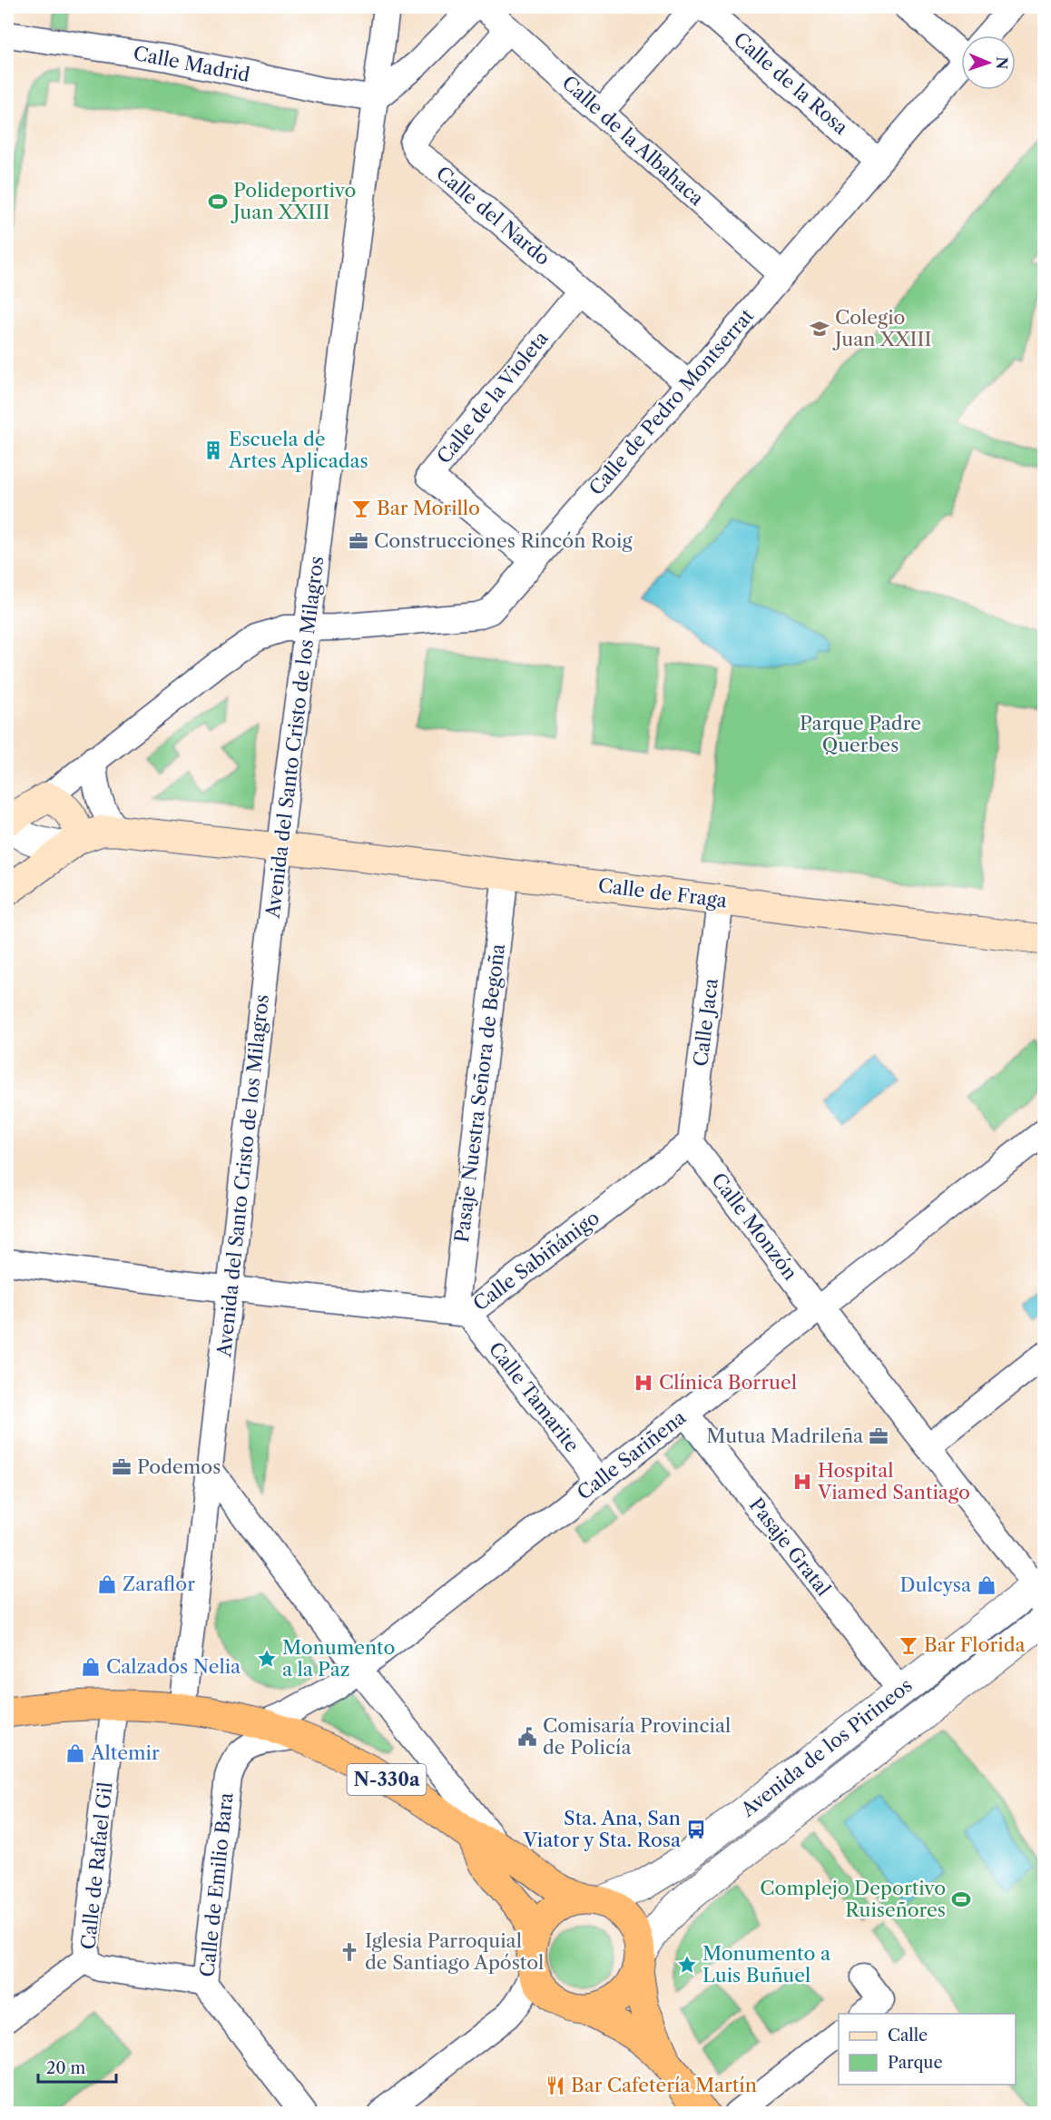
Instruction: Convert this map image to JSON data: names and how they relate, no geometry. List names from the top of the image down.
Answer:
{
  "streets": {
    "highway": ["N-330a"],
    "main road": ["Calle de Fraga"],
    "street": [
      "Calle Madrid",
      "Calle de la Rosa",
      "Calle de la Albahaca",
      "Calle del Nardo",
      "Calle de la Violeta",
      "Calle de Pedro Montserrat",
      "Avenida del Santo Cristo de los Milagros",
      "Calle Jaca",
      "Pasaje Nuestra Señora de Begoña",
      "Calle Monzón",
      "Calle Sabiñánigo",
      "Calle Tamarite",
      "Calle Sariñena",
      "Pasaje Gratal",
      "Avenida de los Pirineos",
      "Calle de Rafael Gil",
      "Calle de Emilio Bara"
    ]
  },
  "crossings": [
    ["Calle Madrid", "Avenida del Santo Cristo de los Milagros"],
    ["Calle de la Rosa", "Calle de Pedro Montserrat"],
    ["Calle de la Albahaca", "Calle del Nardo"],
    ["Calle de la Albahaca", "Calle de Pedro Montserrat"],
    ["Calle del Nardo", "Calle de la Violeta"],
    ["Calle del Nardo", "Calle de Pedro Montserrat"],
    ["Calle de la Violeta", "Calle de Pedro Montserrat"],
    ["Calle de Pedro Montserrat", "Avenida del Santo Cristo de los Milagros"],
    ["Avenida del Santo Cristo de los Milagros", "Calle de Fraga"],
    ["Avenida del Santo Cristo de los Milagros", "Calle Sabiñánigo"],
    ["Avenida del Santo Cristo de los Milagros", "N-330a"],
    ["Calle de Fraga", "Calle Jaca"],
    ["Calle de Fraga", "Pasaje Nuestra Señora de Begoña"],
    ["Calle Jaca", "Calle Monzón"],
    ["Calle Jaca", "Calle Sabiñánigo"],
    ["Pasaje Nuestra Señora de Begoña", "Calle Sabiñánigo"],
    ["Pasaje Nuestra Señora de Begoña", "Calle Tamarite"],
    ["Calle Monzón", "Calle Sabiñánigo"],
    ["Calle Monzón", "Calle Sariñena"],
    ["Calle Monzón", "Avenida de los Pirineos"],
    ["Calle Sabiñánigo", "Calle Tamarite"],
    ["Calle Tamarite", "Calle Sariñena"],
    ["Calle Sariñena", "Pasaje Gratal"],
    ["Calle Sariñena", "N-330a"],
    ["Avenida de los Pirineos", "N-330a"],
    ["N-330a", "Calle de Rafael Gil"],
    ["N-330a", "Calle de Emilio Bara"]
  ],
  "parks": ["Parque Padre Querbes"],
  "places": {
    "sports": ["Polideportivo Juan XXIII", "Complejo Deportivo Ruiseñores"],
    "school or university": ["Colegio Juan XXIII"],
    "building": ["Escuela de Artes Aplicadas"],
    "bar": ["Bar Morillo", "Bar Florida"],
    "office": ["Construcciones Rincón Roig", "Mutua Madrileña", "Podemos"],
    "hospital": ["Clínica Borruel", "Hospital Viamed Santiago"],
    "shop": [
      "Zaraflor",
      "Dulcysa",
      "Calzados Nelia",
      "Altemir"
    ],
    "place": ["Monumento a la Paz", "Monumento a Luis Buñuel"],
    "public building": ["Comisaría Provincial de Policía"],
    "bus stop": ["Sta. Ana, San Viator y Sta. Rosa"],
    "church": ["Iglesia Parroquial de Santiago Apóstol"],
    "restaurant": ["Bar Cafetería Martín"]
  },
  "legend": ["Calle", "Parque"],
  "scale_bar": "20 m",
  "north": "right"
}
